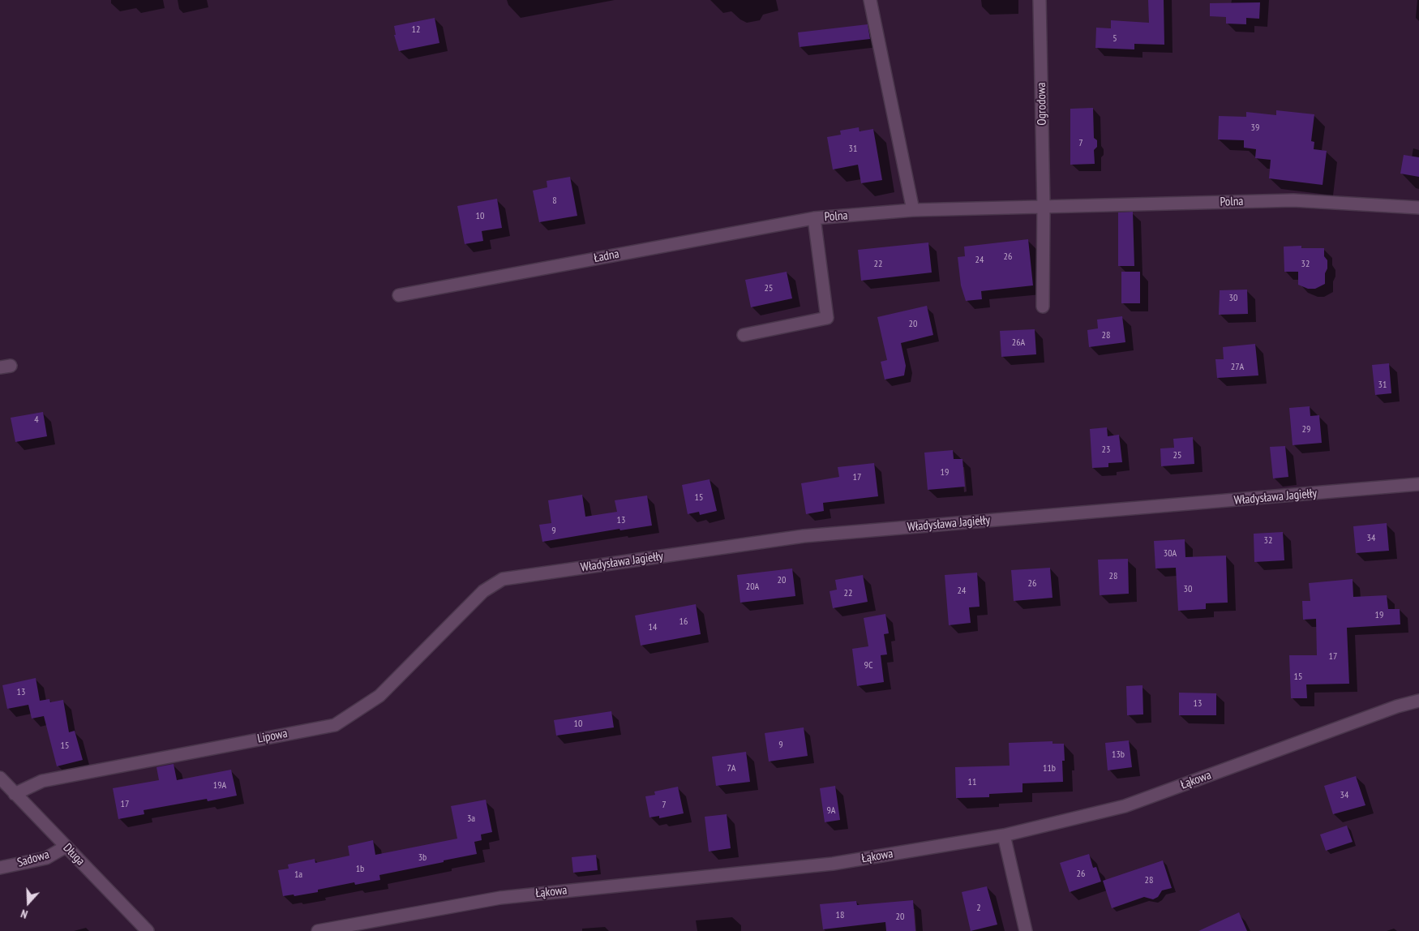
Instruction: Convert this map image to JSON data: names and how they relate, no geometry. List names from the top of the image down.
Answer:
{
  "streets": {
    "street": [
      "Ogrodowa",
      "Polna",
      "Ładna",
      "Władysława Jagiełły",
      "Lipowa",
      "Łąkowa",
      "Długa",
      "Sadowa"
    ]
  },
  "crossings": [
    ["Ogrodowa", "Polna"],
    ["Polna", "Ładna"],
    ["Władysława Jagiełły", "Lipowa"],
    ["Lipowa", "Długa"],
    ["Długa", "Sadowa"]
  ],
  "house_numbers": [
    "12",
    "5",
    "39",
    "7",
    "31",
    "8",
    "10",
    "26",
    "24",
    "22",
    "32",
    "25",
    "30",
    "20",
    "28",
    "26A",
    "27A",
    "31",
    "4",
    "29",
    "23",
    "25",
    "19",
    "17",
    "15",
    "13",
    "9",
    "34",
    "32",
    "30A",
    "28",
    "20",
    "26",
    "20A",
    "30",
    "24",
    "22",
    "19",
    "16",
    "14",
    "17",
    "9C",
    "15",
    "13",
    "13",
    "10",
    "9",
    "15",
    "13b",
    "7A",
    "11b",
    "11",
    "19A",
    "34",
    "17",
    "7",
    "9A",
    "3a",
    "3b",
    "1b",
    "26",
    "1a",
    "28",
    "2",
    "18",
    "20"
  ],
  "north": "bottom"
}
